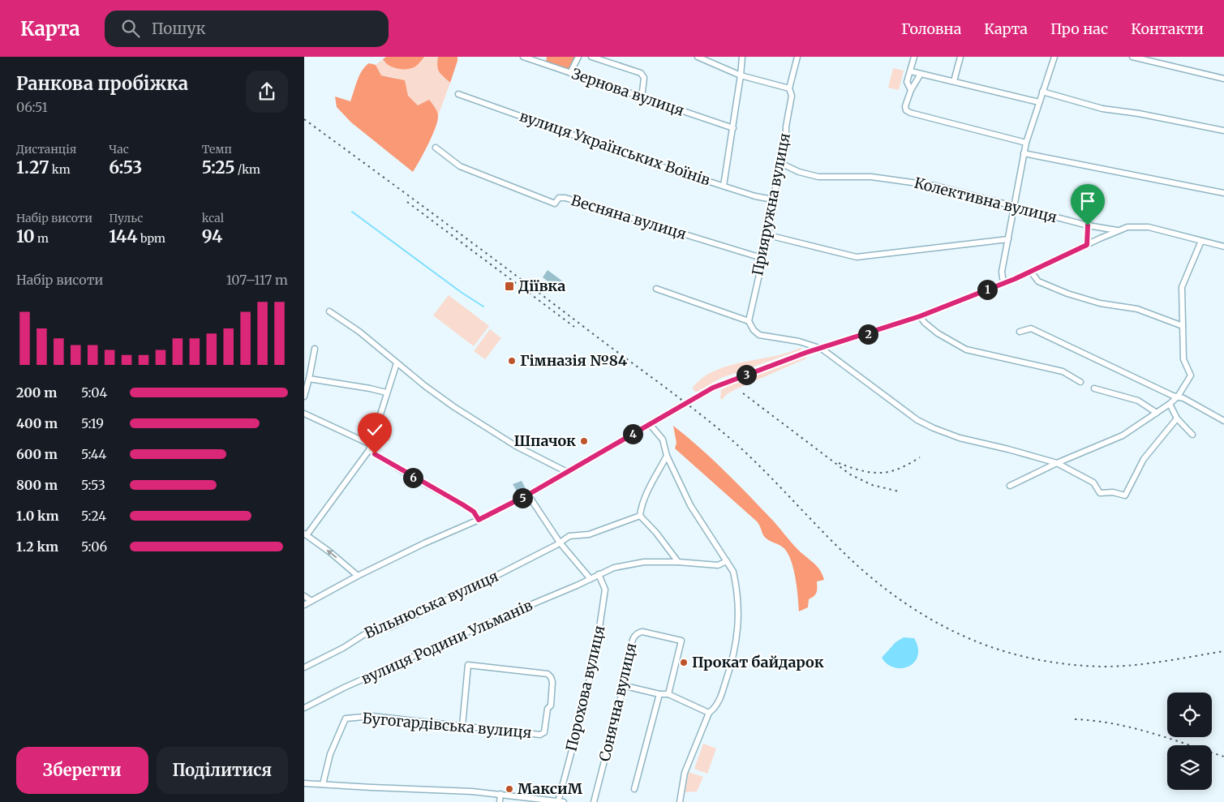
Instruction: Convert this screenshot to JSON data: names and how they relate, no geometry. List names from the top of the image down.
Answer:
{
  "streets": {
    "street": [
      "Зернова вулиця",
      "вулиця Українських Воїнів",
      "Колективна вулиця",
      "Прияружна вулиця",
      "Весняна вулиця",
      "Вільнюська вулиця",
      "вулиця Родини Ульманів",
      "Порохова вулиця",
      "Сонячна вулиця",
      "Бугогардівська вулиця"
    ]
  },
  "crossings": [
    ["вулиця Українських Воїнів", "Прияружна вулиця"],
    ["Колективна вулиця", "Прияружна вулиця"],
    ["Прияружна вулиця", "Весняна вулиця"],
    ["вулиця Родини Ульманів", "Порохова вулиця"]
  ],
  "places": {
    "transit": ["Діївка"],
    "other": [
      "Гімназія №84",
      "Шпачок",
      "Прокат байдарок",
      "МаксиМ"
    ]
  },
  "page": {
    "header": "Карта",
    "search": "Пошук",
    "nav": [
      "Головна",
      "Карта",
      "Про нас",
      "Контакти"
    ],
    "heading": ["Ранкова пробіжка", "06:51"],
    "stats": [
      ["Дистанція", "1.27 km"],
      ["Час", "6:53"],
      ["Темп", "5:25 /km"],
      ["Набір висоти", "10 m"],
      ["Пульс", "144 bpm"],
      ["kcal", "94"]
    ],
    "chart": ["Набір висоти", "107–117 m"],
    "pins": [
      "1",
      "2",
      "3",
      "4",
      "6",
      "5"
    ],
    "list": [
      {
        "name": "200 m",
        "note": "5:04"
      },
      {
        "name": "400 m",
        "note": "5:19"
      },
      {
        "name": "600 m",
        "note": "5:44"
      },
      {
        "name": "800 m",
        "note": "5:53"
      },
      {
        "name": "1.0 km",
        "note": "5:24"
      },
      {
        "name": "1.2 km",
        "note": "5:06"
      }
    ],
    "buttons": ["Зберегти", "Поділитися"]
  }
}
